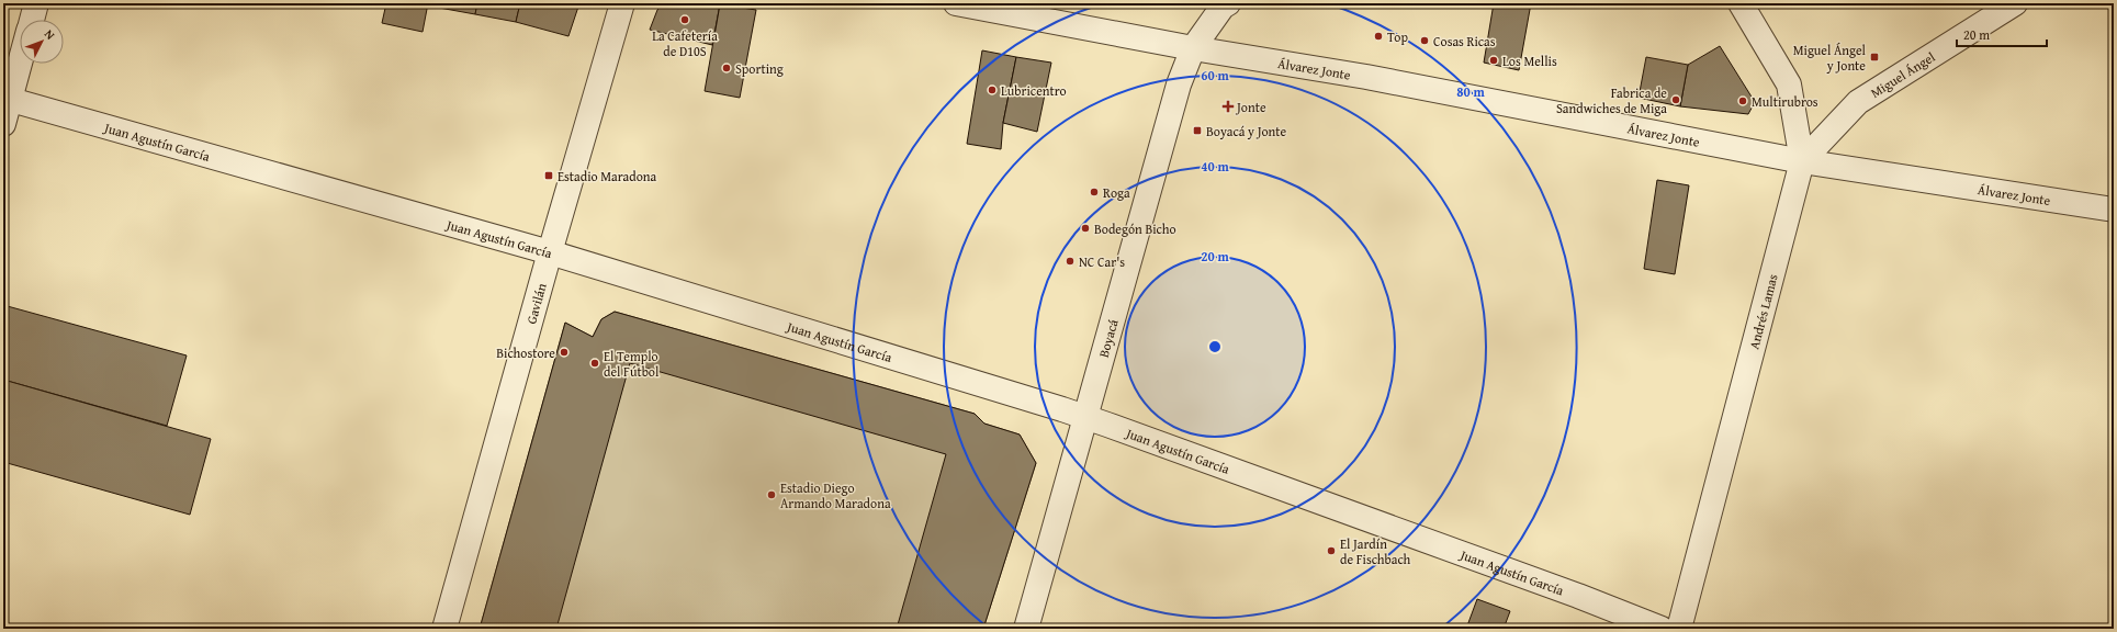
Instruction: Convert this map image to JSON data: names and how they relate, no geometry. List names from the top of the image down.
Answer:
{
  "streets": {
    "street": [
      "Álvarez Jonte",
      "Miguel Ángel",
      "Juan Agustín García",
      "Gavilán",
      "Andrés Lamas",
      "Boyacá"
    ]
  },
  "crossings": [
    ["Álvarez Jonte", "Miguel Ángel"],
    ["Álvarez Jonte", "Andrés Lamas"],
    ["Álvarez Jonte", "Boyacá"],
    ["Miguel Ángel", "Andrés Lamas"],
    ["Juan Agustín García", "Gavilán"],
    ["Juan Agustín García", "Boyacá"]
  ],
  "places": {
    "other": [
      "La Cafetería de D10S",
      "Top",
      "Cosas Ricas",
      "Los Mellis",
      "Sporting",
      "Lubricentro",
      "Fabrica de Sandwiches de Miga",
      "Multirubros",
      "Roga",
      "Bodegón Bicho",
      "NC Car's",
      "Bichostore",
      "El Templo del Fútbol",
      "Estadio Diego Armando Maradona",
      "El Jardín de Fischbach"
    ],
    "transit": ["Miguel Ángel y Jonte", "Boyacá y Jonte", "Estadio Maradona"],
    "health": ["Jonte"]
  },
  "scale_bar": "20 m",
  "north": "top right",
  "rings": [
    "60 m",
    "80 m",
    "40 m",
    "20 m"
  ]
}
